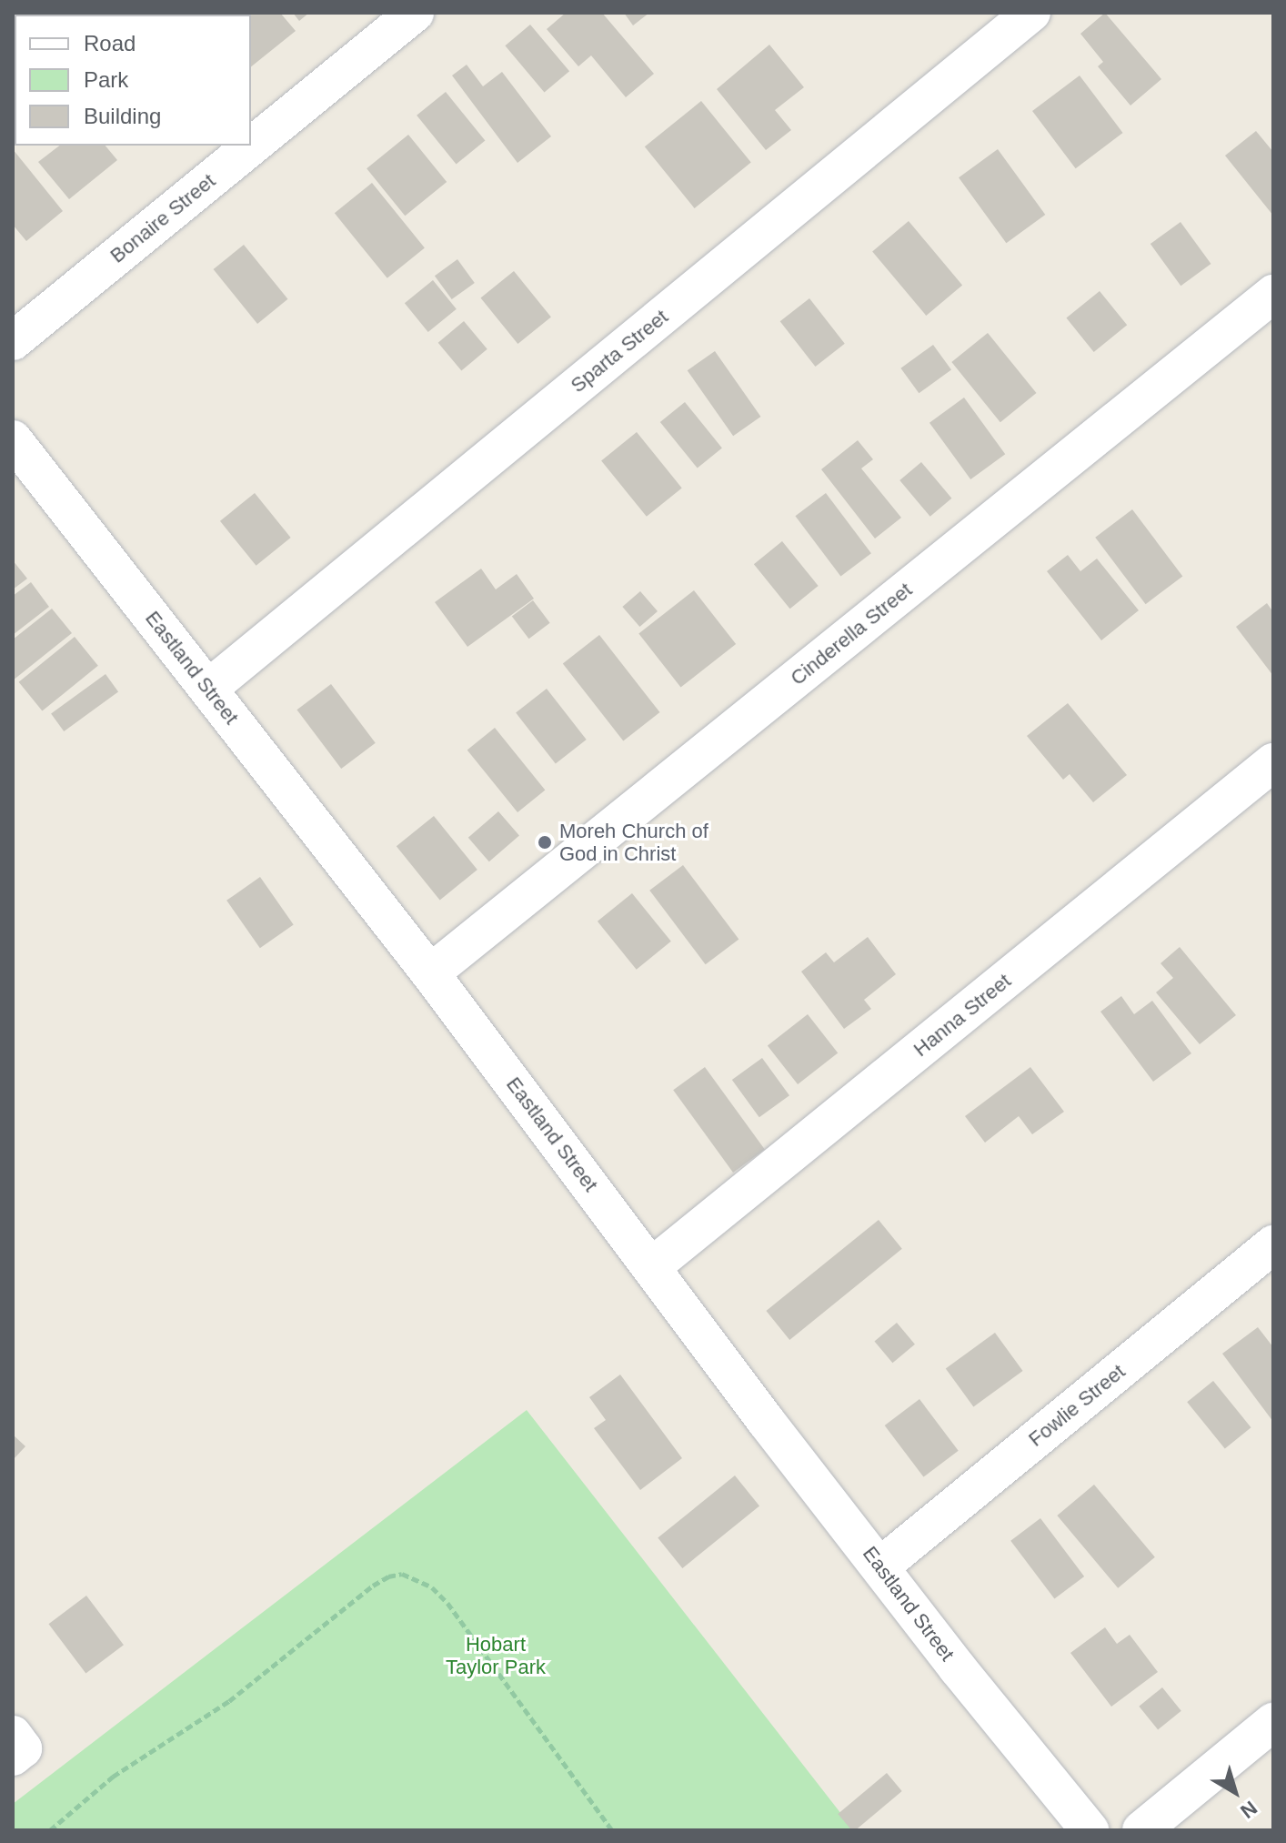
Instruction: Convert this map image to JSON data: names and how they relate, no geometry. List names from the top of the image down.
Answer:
{
  "streets": {
    "street": [
      "Bonaire Street",
      "Sparta Street",
      "Cinderella Street",
      "Eastland Street",
      "Hanna Street",
      "Fowlie Street"
    ]
  },
  "crossings": [
    ["Sparta Street", "Eastland Street"],
    ["Cinderella Street", "Eastland Street"],
    ["Eastland Street", "Hanna Street"],
    ["Eastland Street", "Fowlie Street"]
  ],
  "parks": ["Hobart Taylor Park"],
  "places": ["Moreh Church of God in Christ"],
  "legend": ["Road", "Park", "Building"],
  "north": "bottom right"
}
